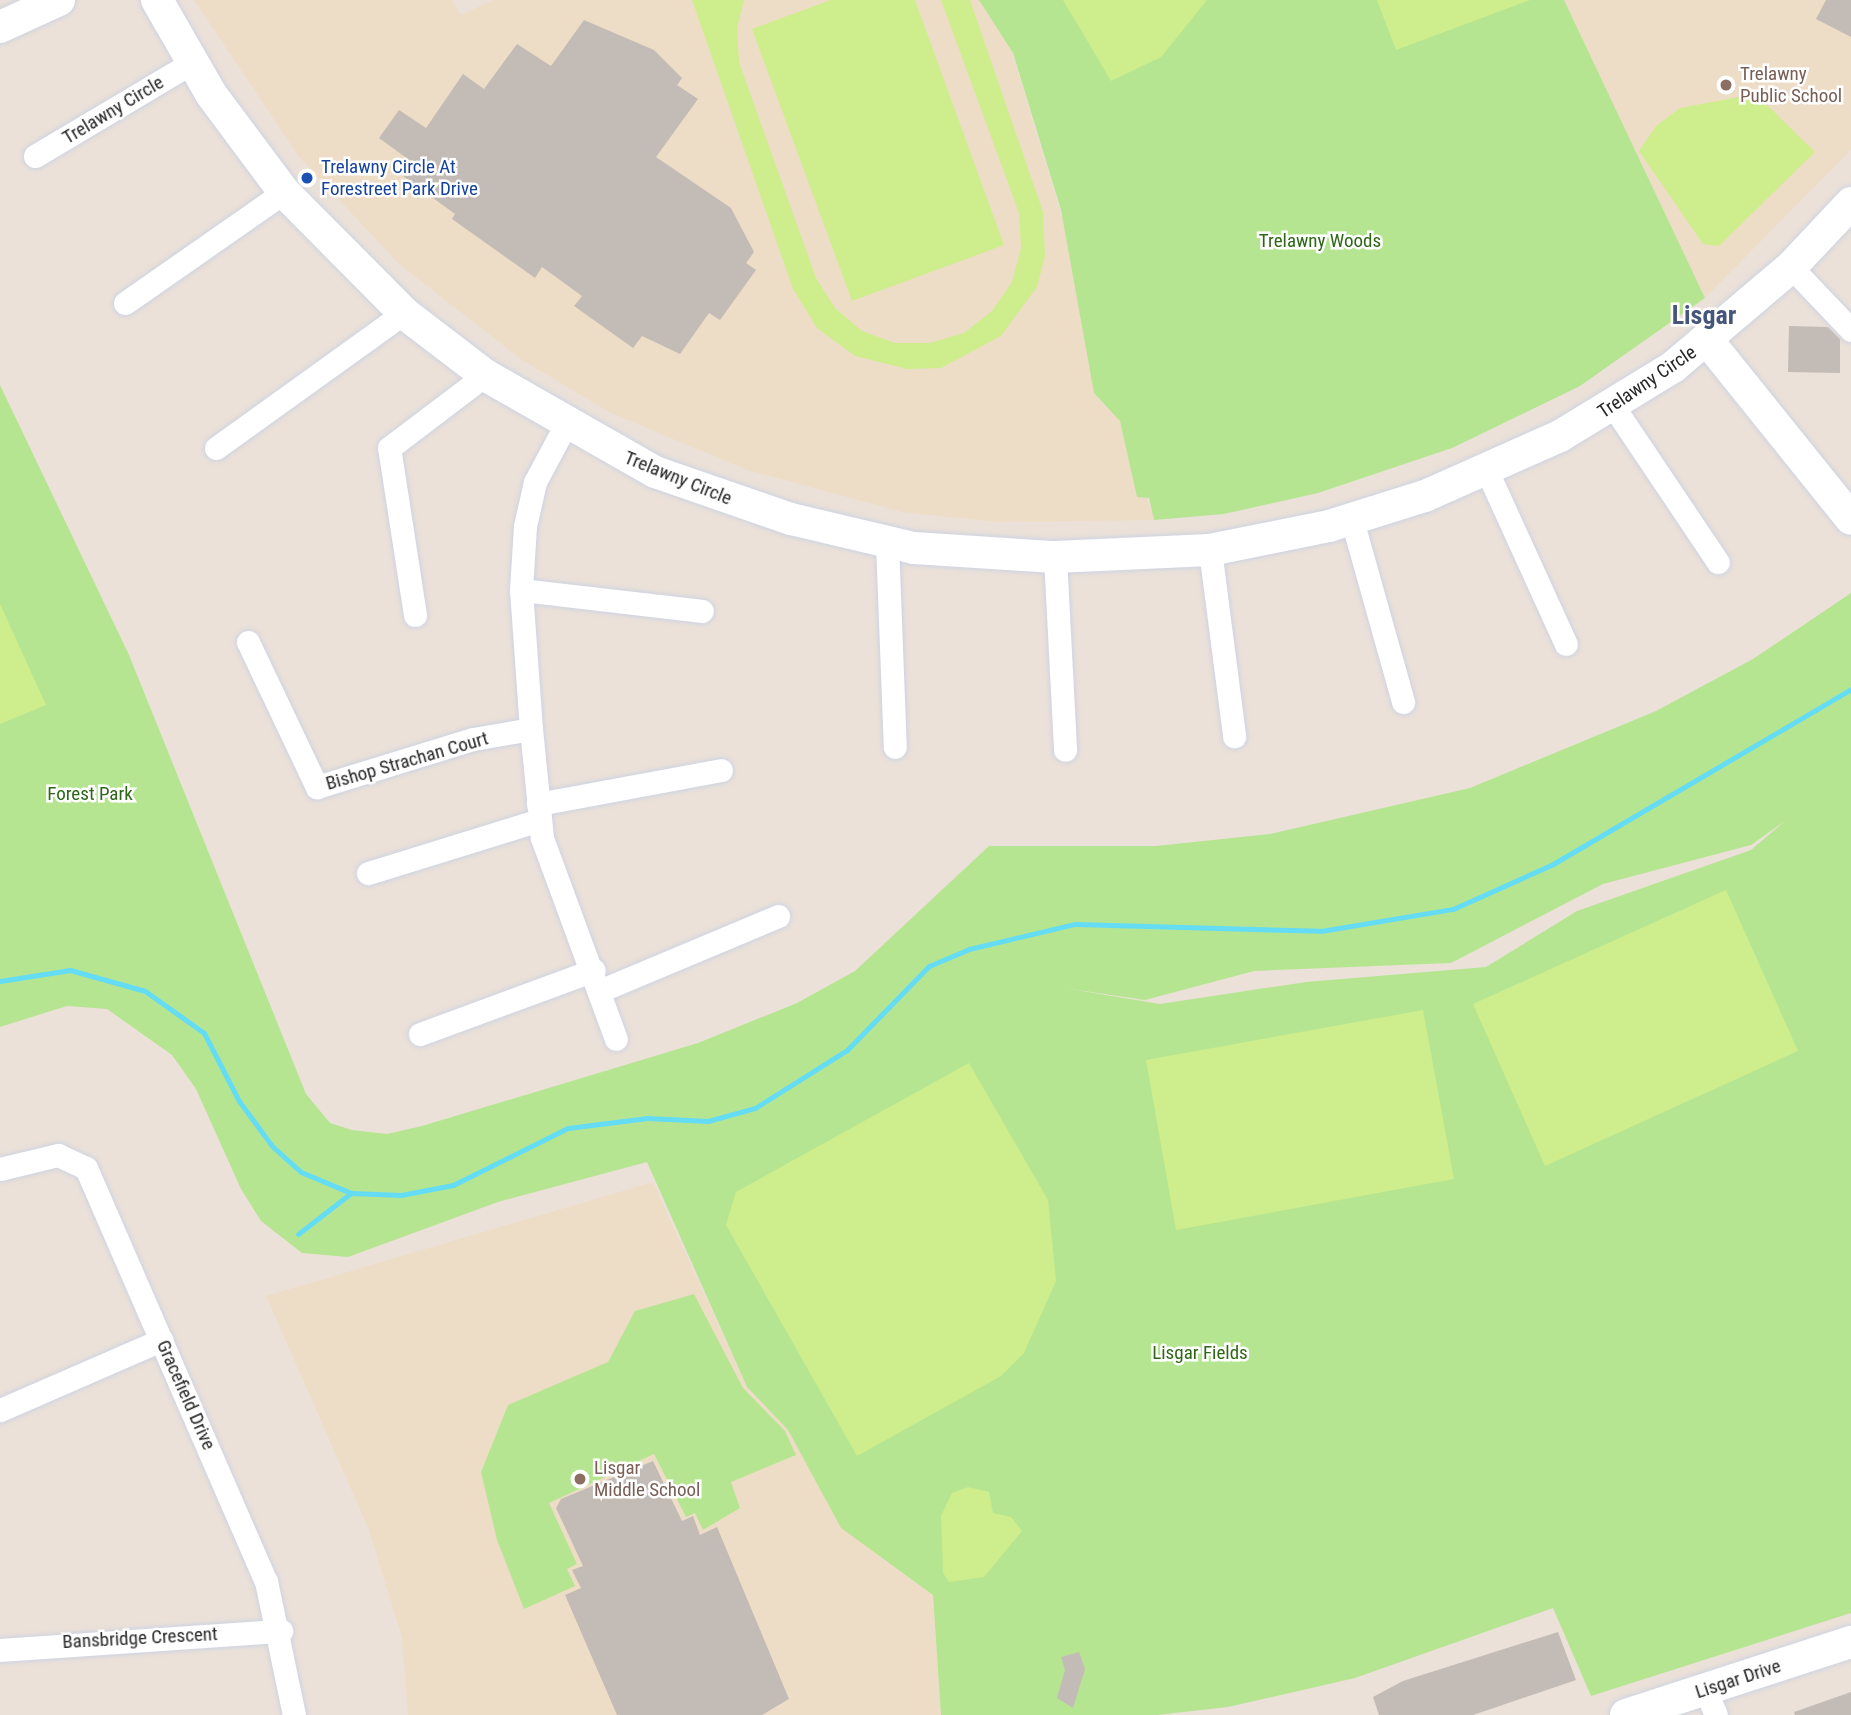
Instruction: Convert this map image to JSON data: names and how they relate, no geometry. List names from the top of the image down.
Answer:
{
  "streets": {
    "street": [
      "Trelawny Circle",
      "Bishop Strachan Court",
      "Gracefield Drive",
      "Bansbridge Crescent",
      "Lisgar Drive"
    ]
  },
  "crossings": [
    ["Gracefield Drive", "Bansbridge Crescent"]
  ],
  "districts": ["Lisgar"],
  "parks": ["Trelawny Woods", "Forest Park", "Lisgar Fields"],
  "places": ["Trelawny Public School", "Trelawny Circle At Forestreet Park Drive", "Lisgar Middle School"]
}
